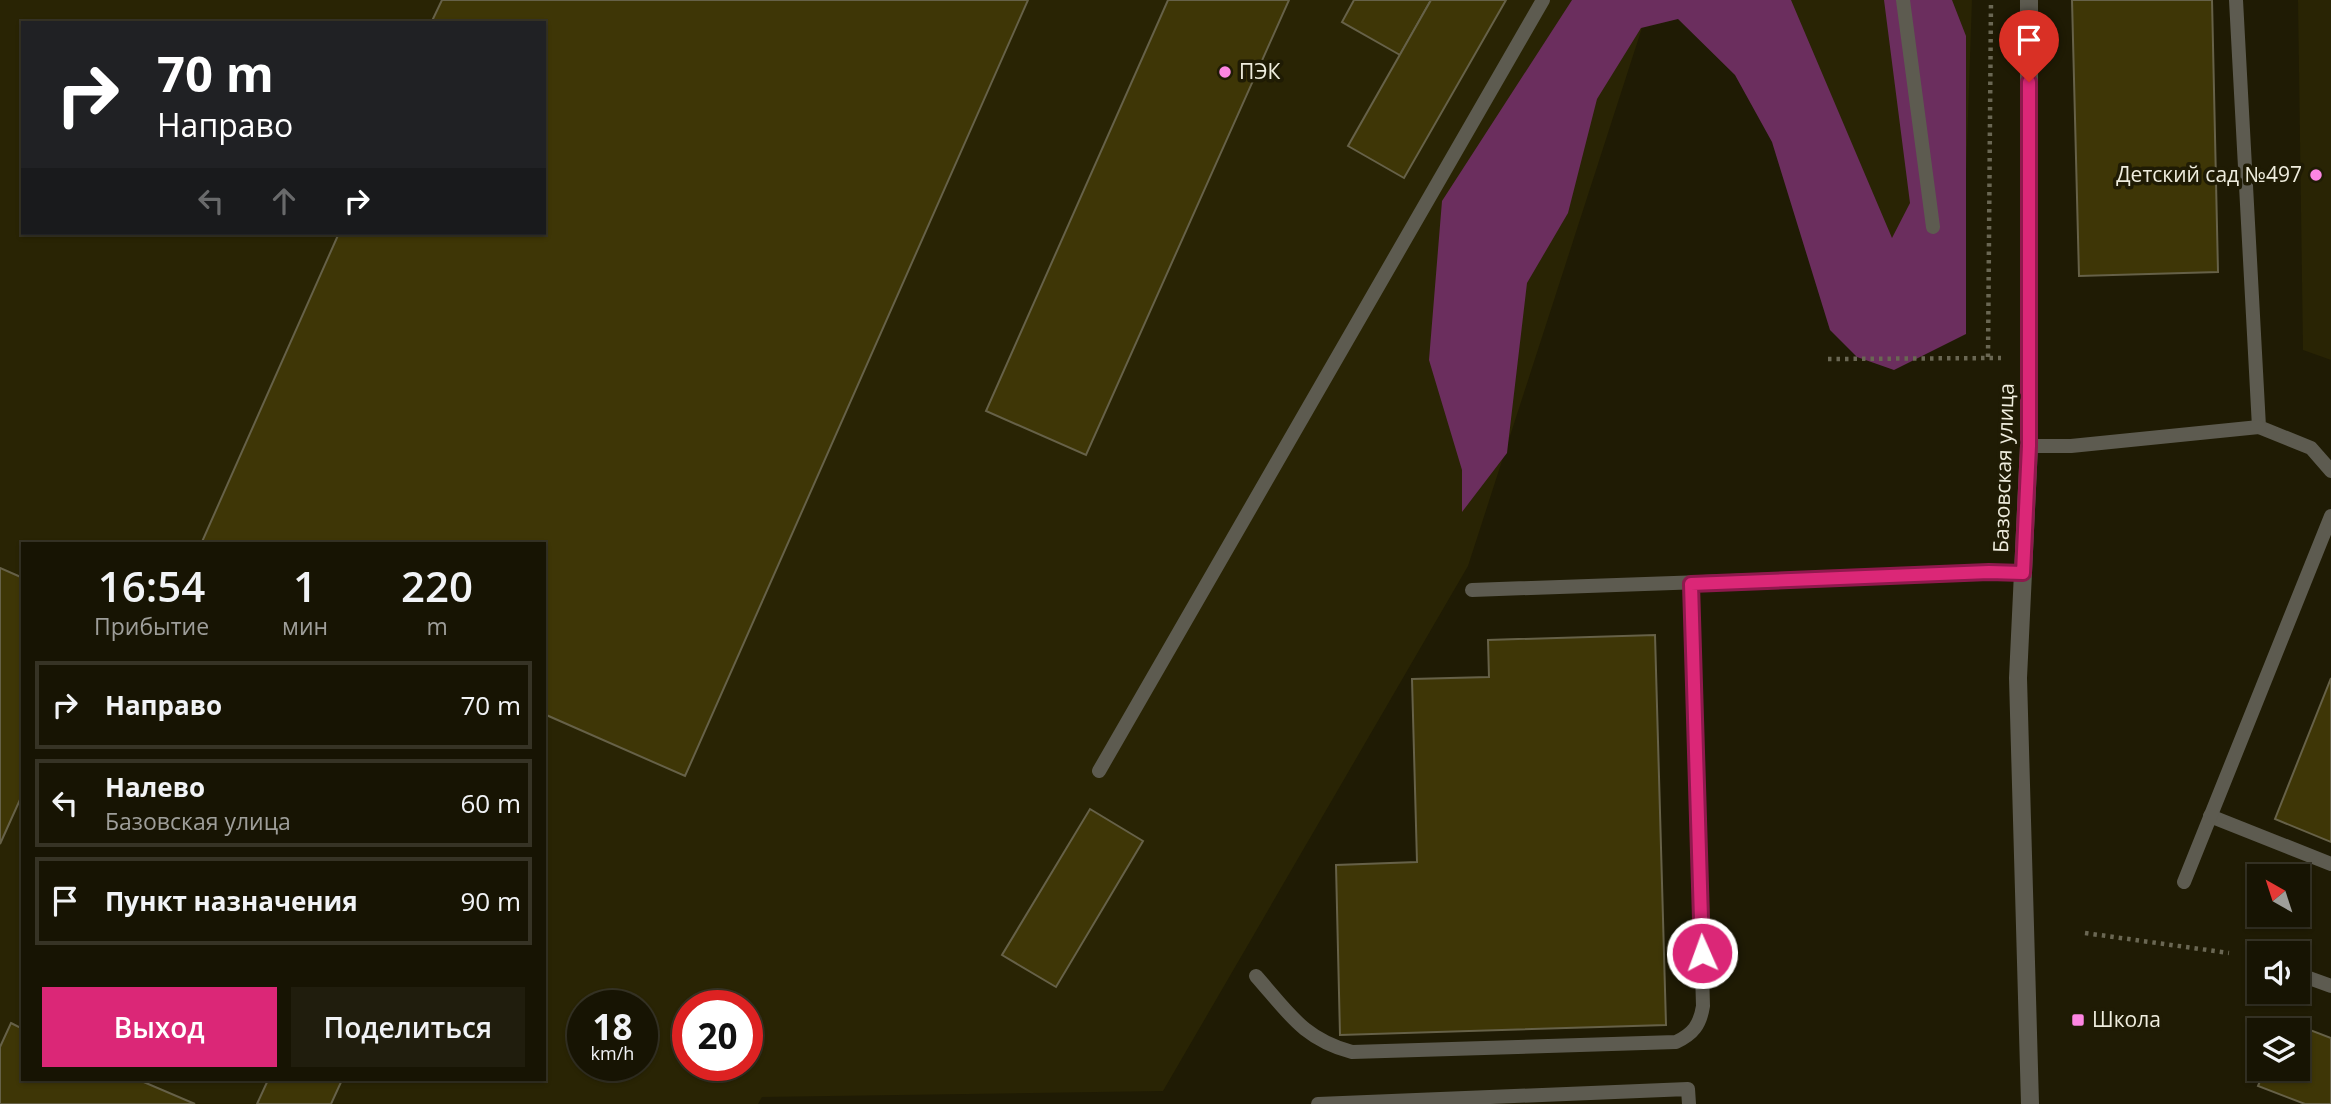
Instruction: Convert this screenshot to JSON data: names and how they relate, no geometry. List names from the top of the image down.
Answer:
{
  "streets": {
    "street": ["Базовская улица"]
  },
  "places": {
    "other": ["ПЭК", "Детский сад №497"],
    "transit": ["Школа"]
  },
  "north": "top left",
  "page": {
    "turn": ["70 m", "Направо"],
    "eta": [
      "16:54",
      "Прибытие",
      "1",
      "мин",
      "220",
      "m"
    ],
    "list": [
      {
        "name": "Направо",
        "value": "70 m"
      },
      {
        "name": "Налево",
        "note": "Базовская улица",
        "value": "60 m"
      },
      {
        "name": "Пункт назначения",
        "value": "90 m"
      }
    ],
    "buttons": ["Выход", "Поделиться"],
    "speed": "18 km/h",
    "limit": "20"
  }
}
